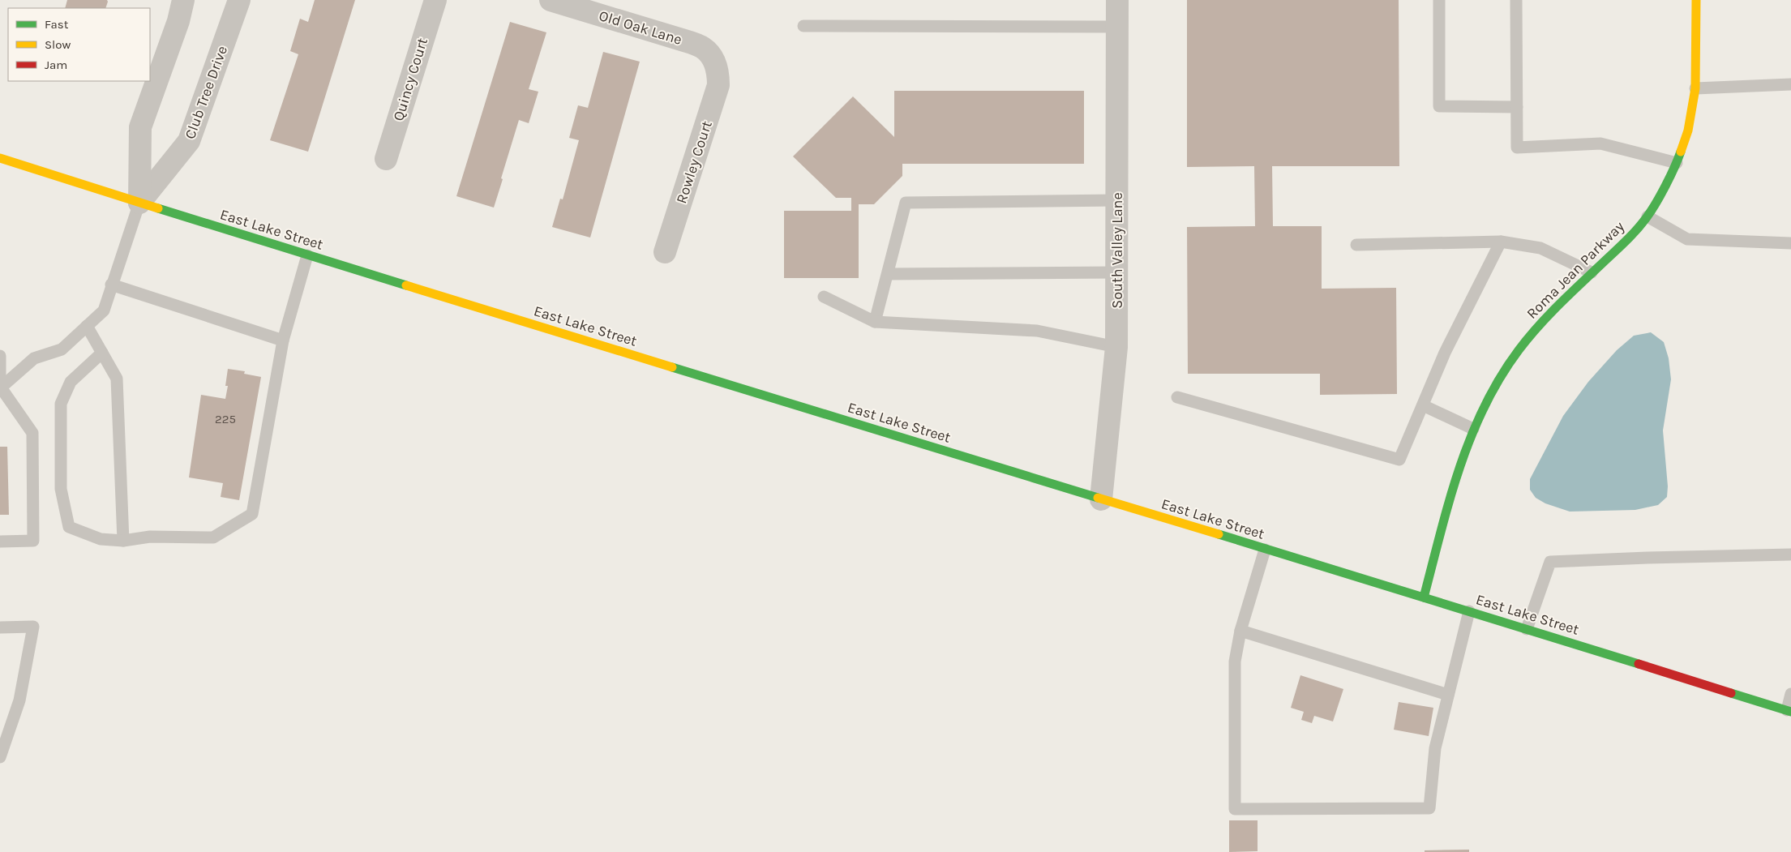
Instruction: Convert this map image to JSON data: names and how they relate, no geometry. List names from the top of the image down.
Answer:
{
  "streets": {
    "main road": ["East Lake Street", "Roma Jean Parkway"],
    "street": [
      "Old Oak Lane",
      "Quincy Court",
      "Club Tree Drive",
      "Rowley Court",
      "South Valley Lane"
    ]
  },
  "crossings": [
    ["Old Oak Lane", "Rowley Court"],
    ["Club Tree Drive", "East Lake Street"],
    ["East Lake Street", "South Valley Lane"],
    ["East Lake Street", "Roma Jean Parkway"]
  ],
  "house_numbers": ["225"],
  "legend": ["Fast", "Slow", "Jam"]
}
